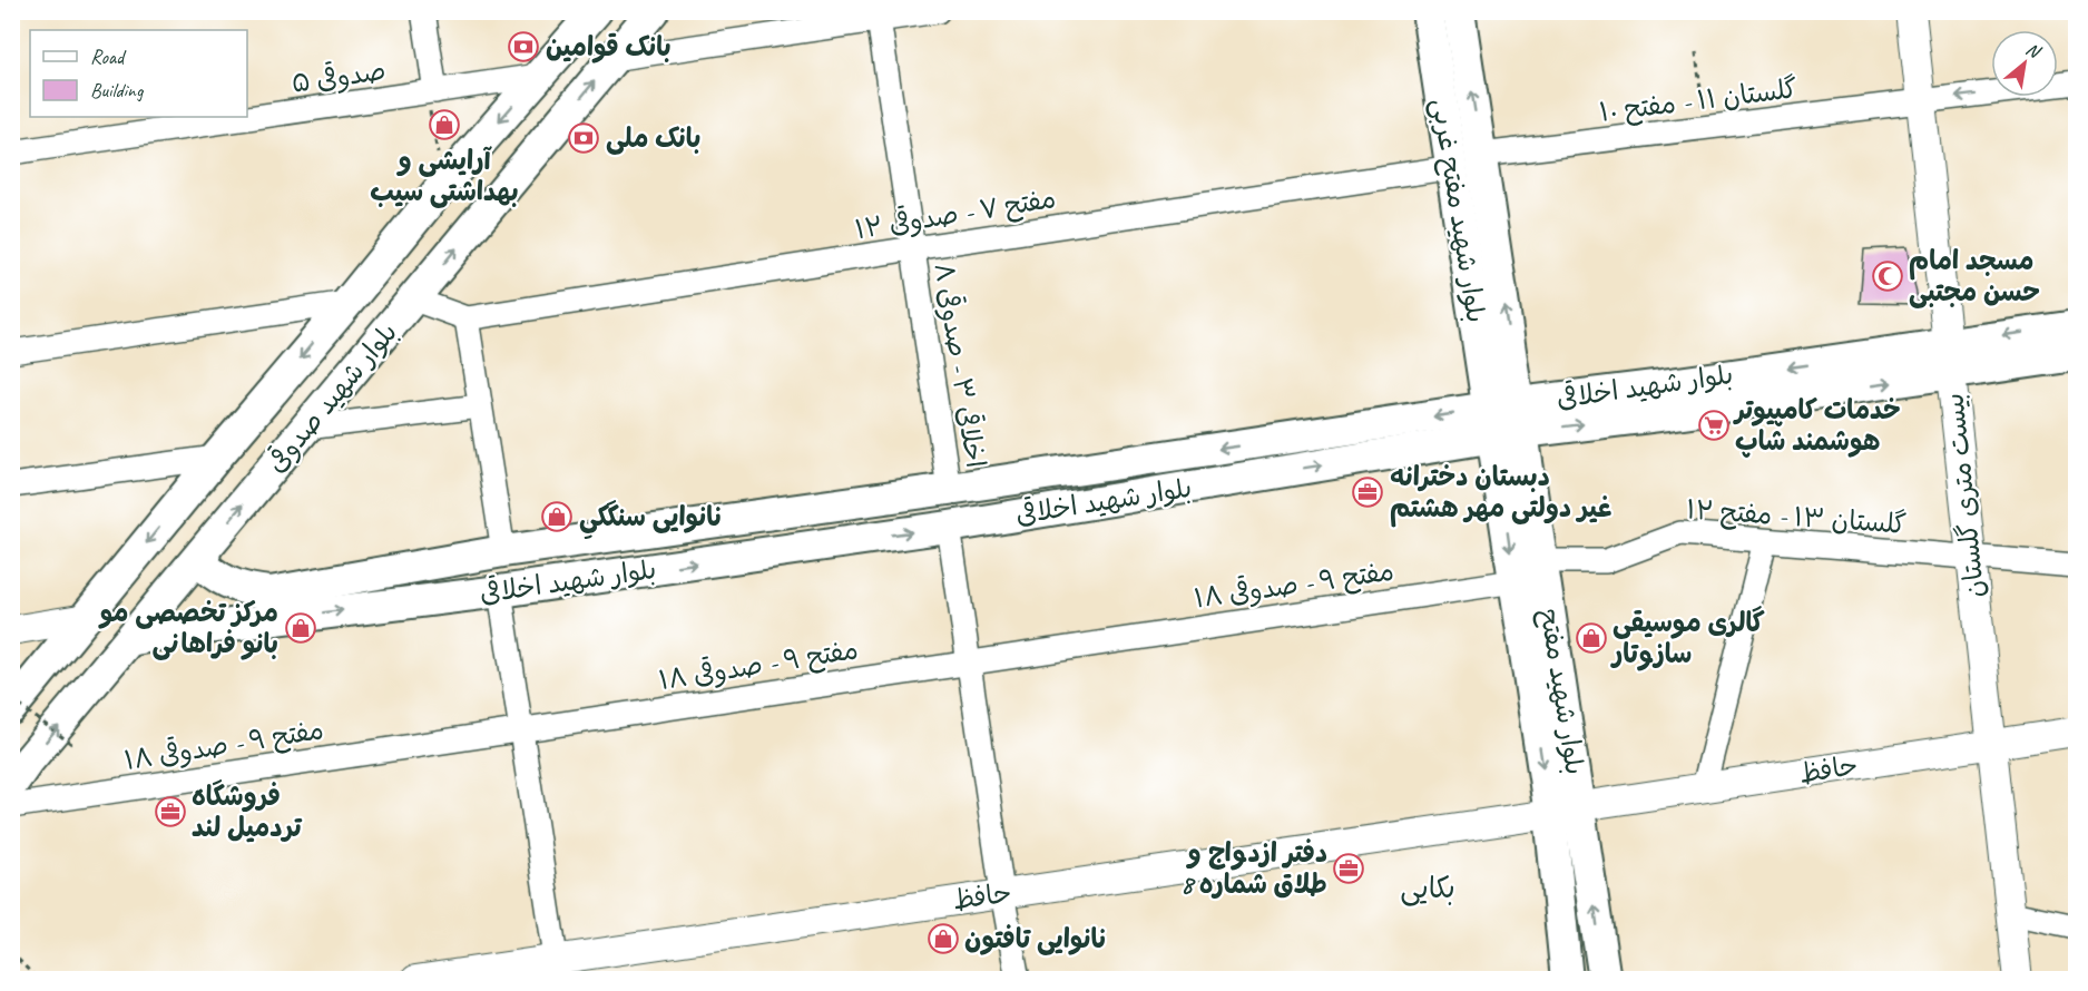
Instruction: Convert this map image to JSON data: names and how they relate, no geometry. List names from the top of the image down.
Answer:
{
  "streets": {
    "main road": [
      "بلوار شهید مفتح غربی",
      "بلوار شهید اخلاقی",
      "بلوار شهید صدوقی",
      "بلوار شهید مفتح"
    ],
    "street": [
      "صدوقی ۵",
      "گلستان ۱۱ - مفتح ۱۰",
      "مفتح ۷ - صدوقی ۱۲",
      "اخلاقی ۳ - صدوقی ۸",
      "بیست متری گلستان",
      "گلستان ۱۳ - مفتح ۱۲",
      "مفتح ۹ - صدوقی ۱۸",
      "حافظ"
    ]
  },
  "crossings": [
    ["صدوقی ۵", "بلوار شهید صدوقی"],
    ["گلستان ۱۱ - مفتح ۱۰", "بلوار شهید مفتح غربی"],
    ["گلستان ۱۱ - مفتح ۱۰", "مفتح ۷ - صدوقی ۱۲"],
    ["گلستان ۱۱ - مفتح ۱۰", "بیست متری گلستان"],
    ["بلوار شهید مفتح غربی", "مفتح ۷ - صدوقی ۱۲"],
    ["بلوار شهید مفتح غربی", "بلوار شهید اخلاقی"],
    ["بلوار شهید مفتح غربی", "بلوار شهید مفتح"],
    ["مفتح ۷ - صدوقی ۱۲", "اخلاقی ۳ - صدوقی ۸"],
    ["اخلاقی ۳ - صدوقی ۸", "بلوار شهید اخلاقی"],
    ["بلوار شهید اخلاقی", "بلوار شهید صدوقی"],
    ["بلوار شهید اخلاقی", "بیست متری گلستان"],
    ["بلوار شهید اخلاقی", "بلوار شهید مفتح"],
    ["بیست متری گلستان", "گلستان ۱۳ - مفتح ۱۲"],
    ["بیست متری گلستان", "حافظ"],
    ["گلستان ۱۳ - مفتح ۱۲", "بلوار شهید مفتح"],
    ["مفتح ۹ - صدوقی ۱۸", "بلوار شهید مفتح"],
    ["بلوار شهید مفتح", "حافظ"]
  ],
  "districts": ["بکایی"],
  "places": {
    "bank": ["بانک قوامین", "بانک ملی"],
    "shop": [
      "آرایشی و بهداشتی سیب",
      "نانوایی سنگکیِ",
      "مرکز تخصصی مو بانو فراهانی",
      "گالری موسیقی سازوتار",
      "نانوایی تافتون"
    ],
    "mosque": ["مسجد امام حسن مجتبی"],
    "supermarket": ["خدمات کامپیوتر هوشمند شاپ"],
    "office": ["دبستان دخترانه غیر دولتی مهر هشتم", "فروشگاه تردمیل لند", "دفتر ازدواج و طلاق شماره 8"]
  },
  "legend": ["Road", "Building"],
  "north": "top right"
}
